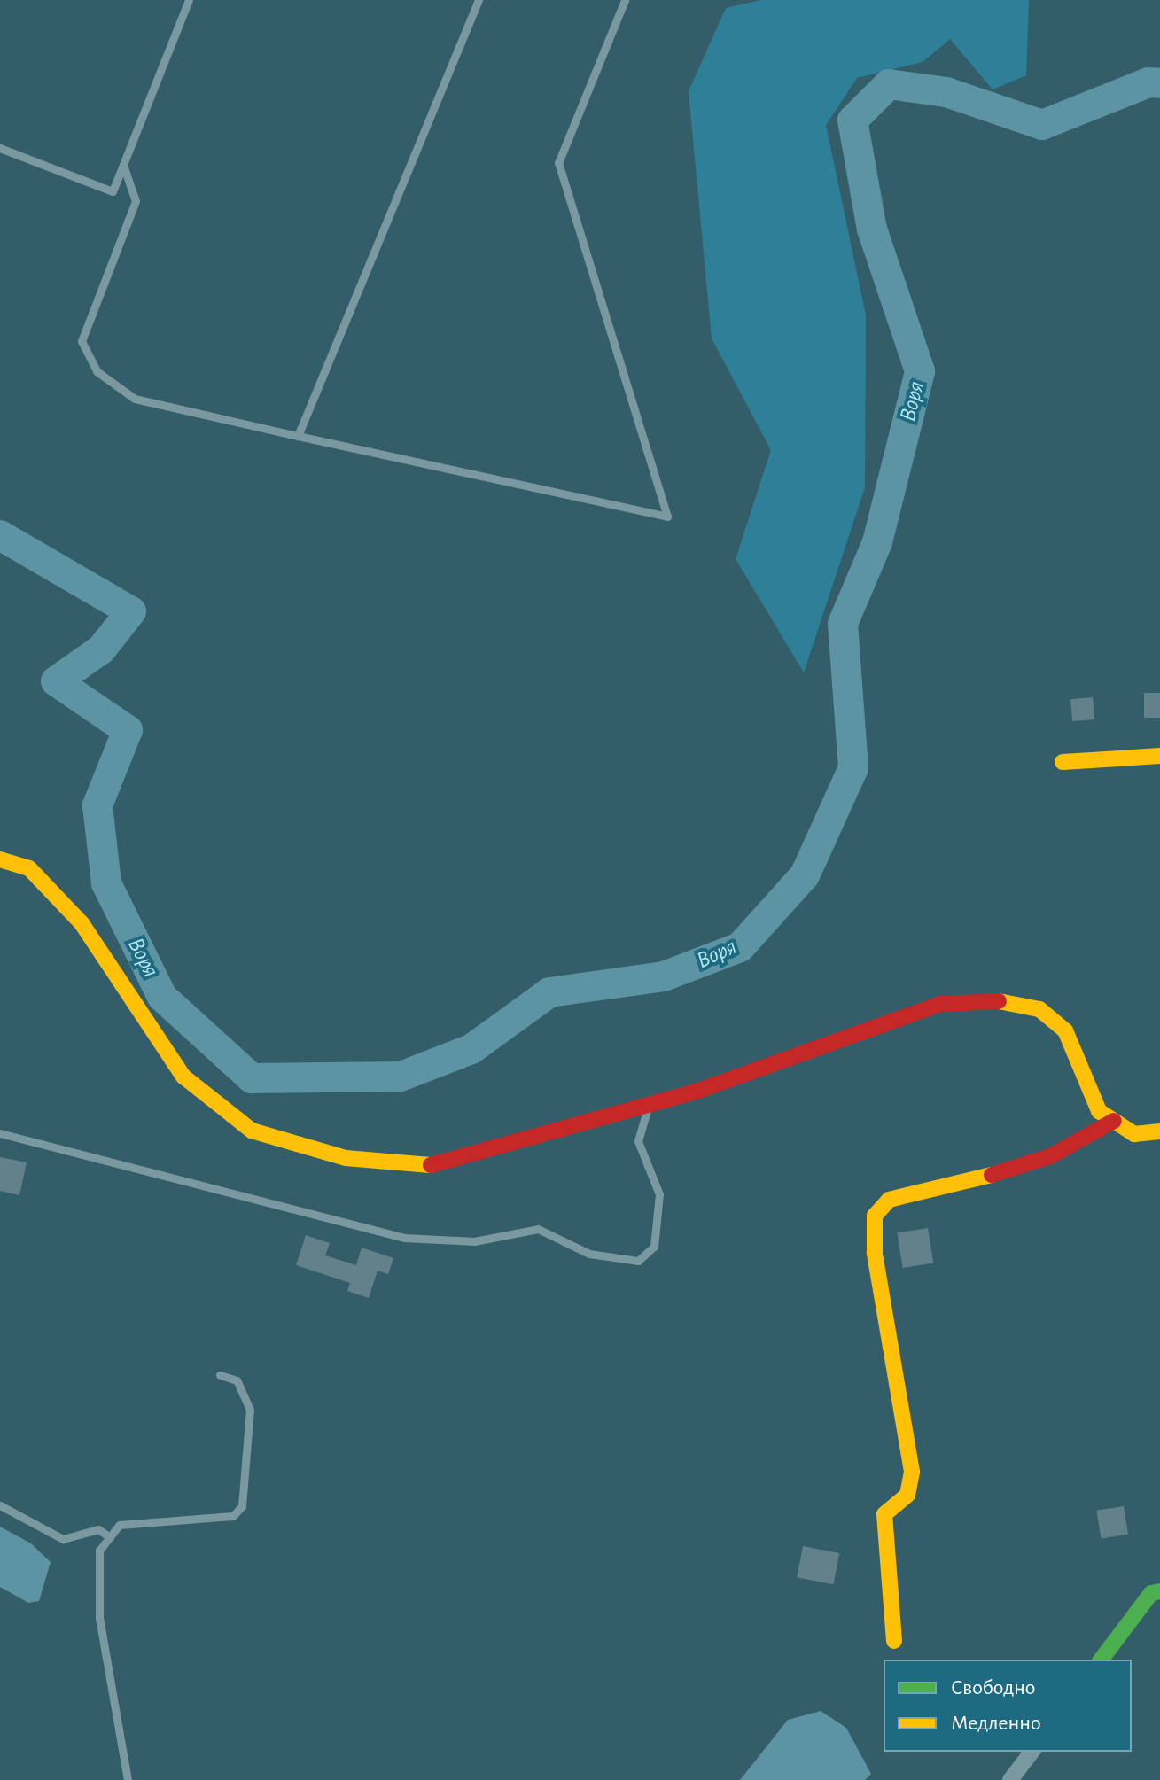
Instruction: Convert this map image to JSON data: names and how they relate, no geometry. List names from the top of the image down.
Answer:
{
  "water": ["Воря"],
  "legend": ["Свободно", "Медленно"]
}
